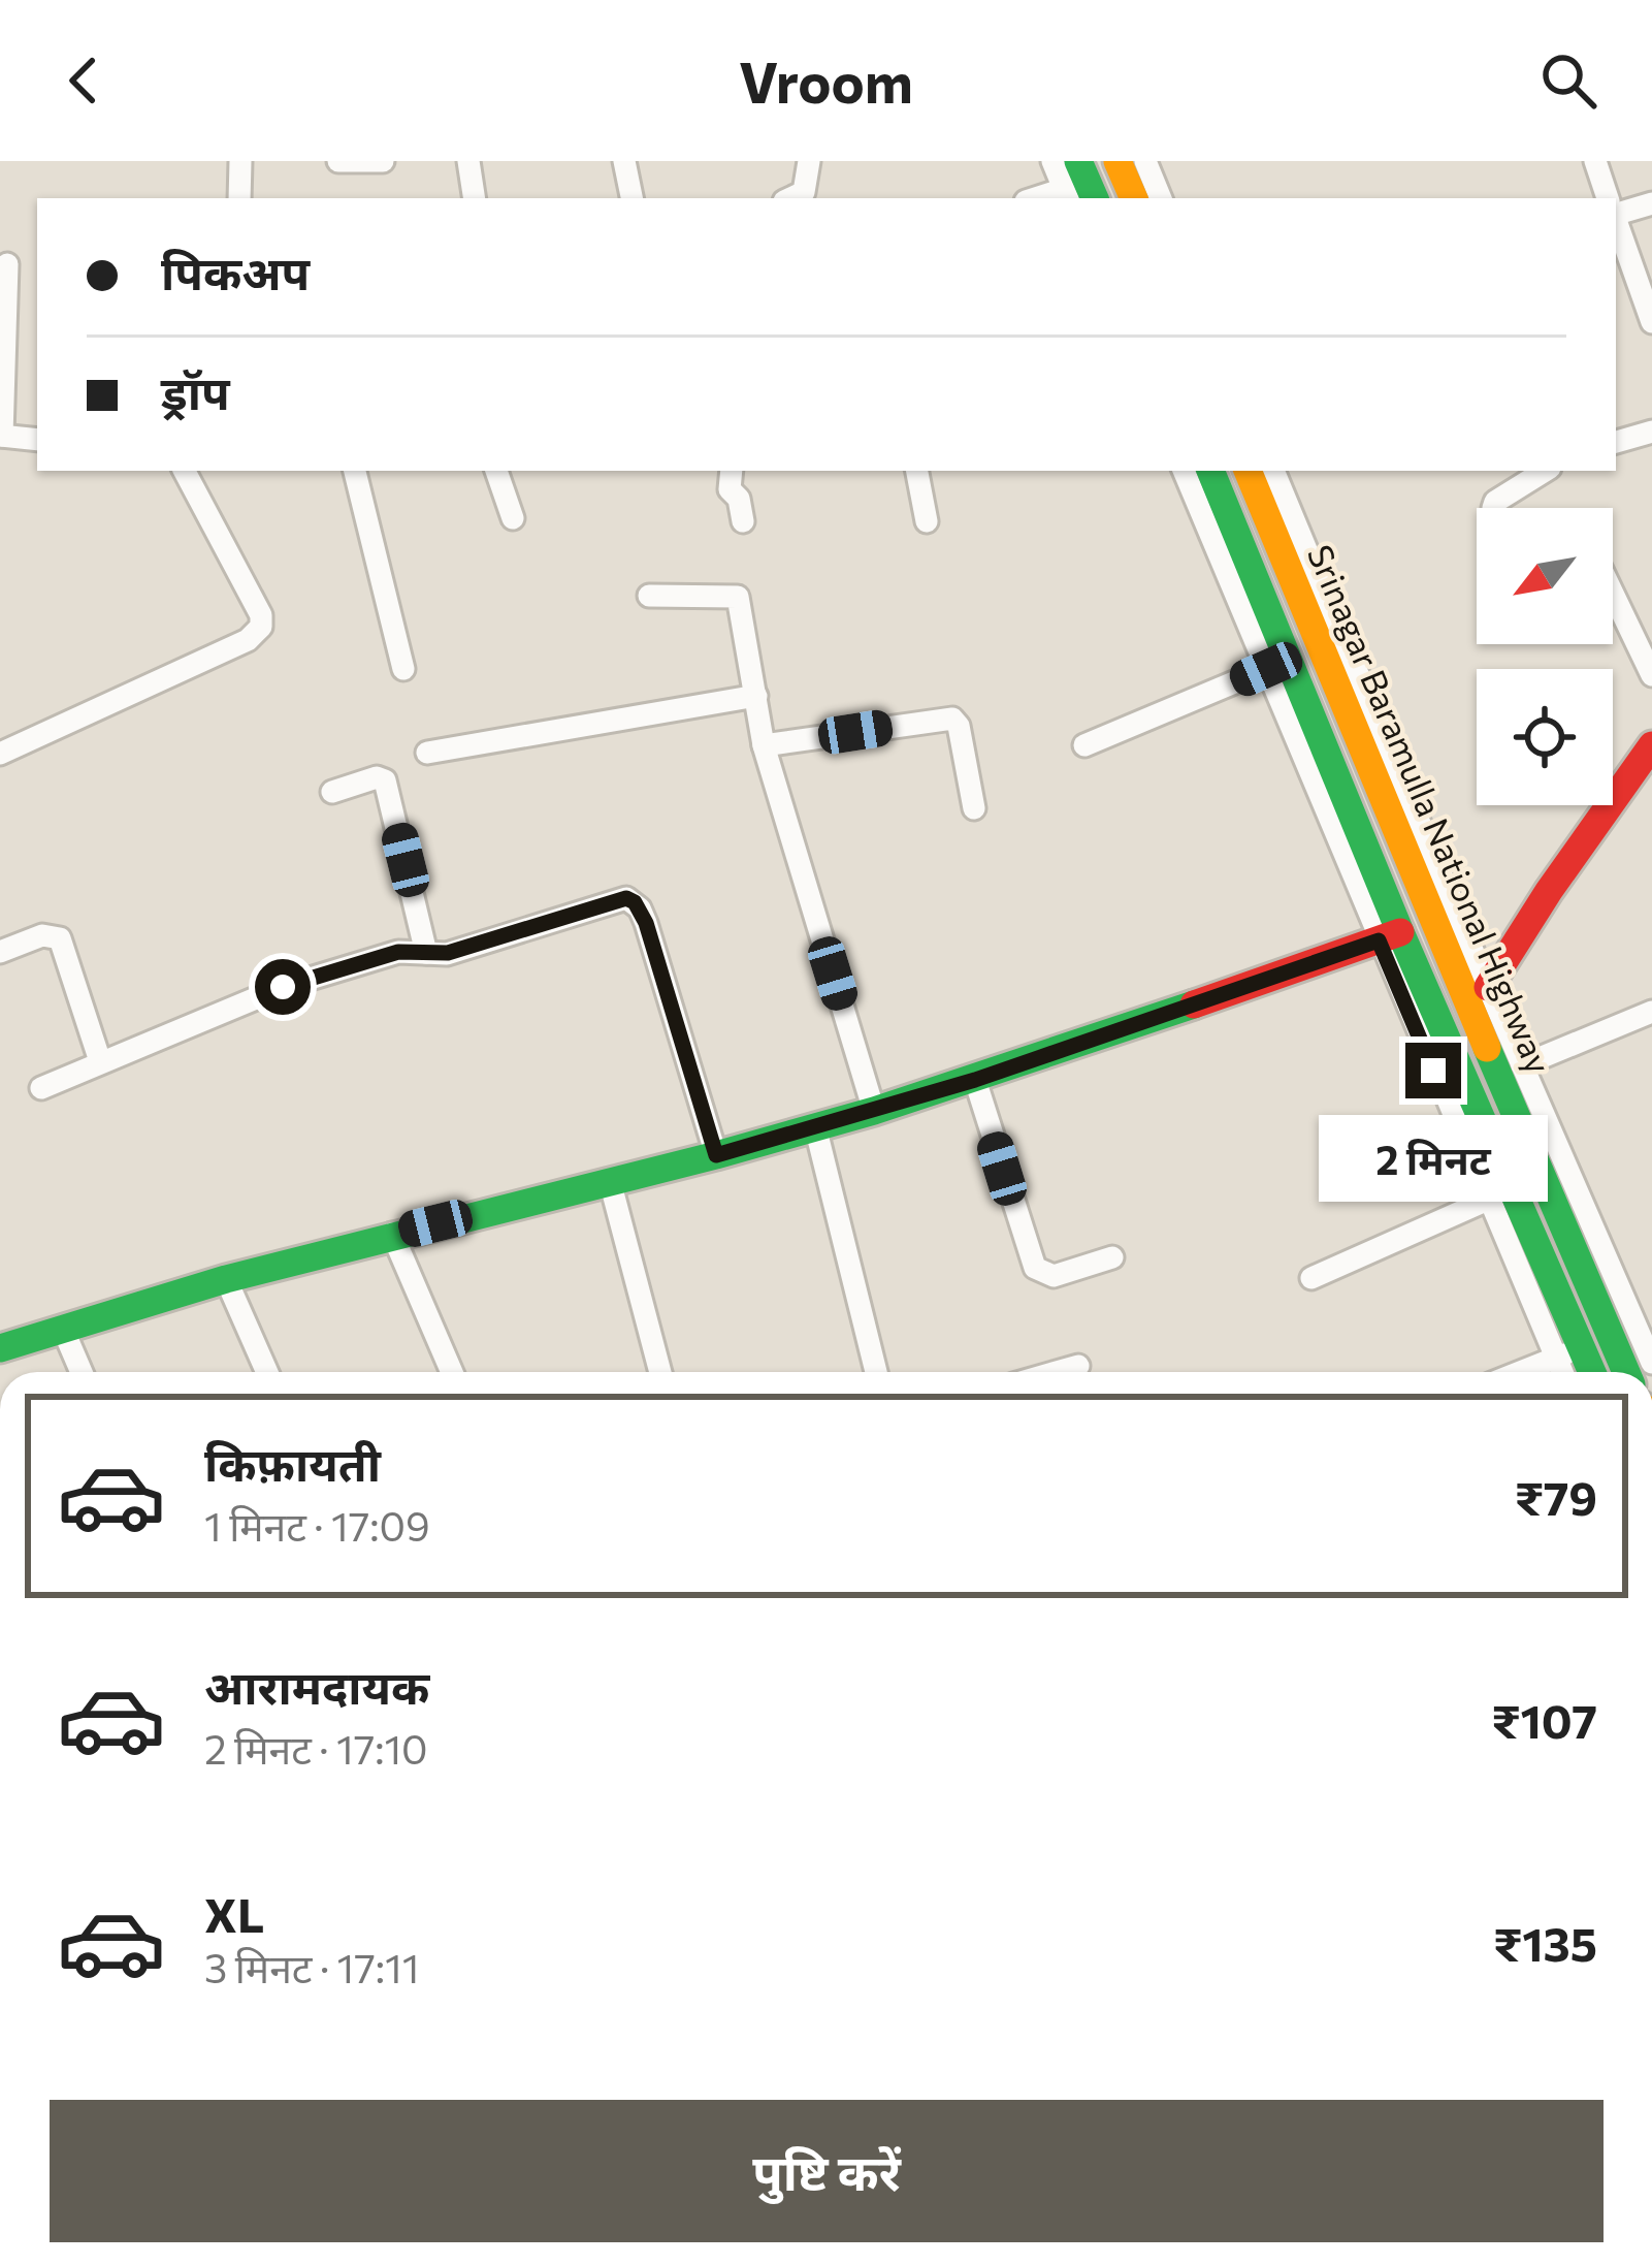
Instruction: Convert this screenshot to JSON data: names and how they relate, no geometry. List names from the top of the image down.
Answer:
{
  "streets": {
    "main road": ["Srinagar Baramulla National Highway"]
  },
  "north": "bottom left",
  "page": {
    "header": "Vroom",
    "banner": ["पिकअप", "ड्रॉप"],
    "bubble": "2 मिनट",
    "list": [
      {
        "name": "किफ़ायती",
        "note": "1 मिनट · 17:09",
        "value": "₹79"
      },
      {
        "name": "आरामदायक",
        "note": "2 मिनट · 17:10",
        "value": "₹107"
      },
      {
        "name": "XL",
        "note": "3 मिनट · 17:11",
        "value": "₹135"
      }
    ],
    "buttons": "पुष्टि करें"
  }
}
